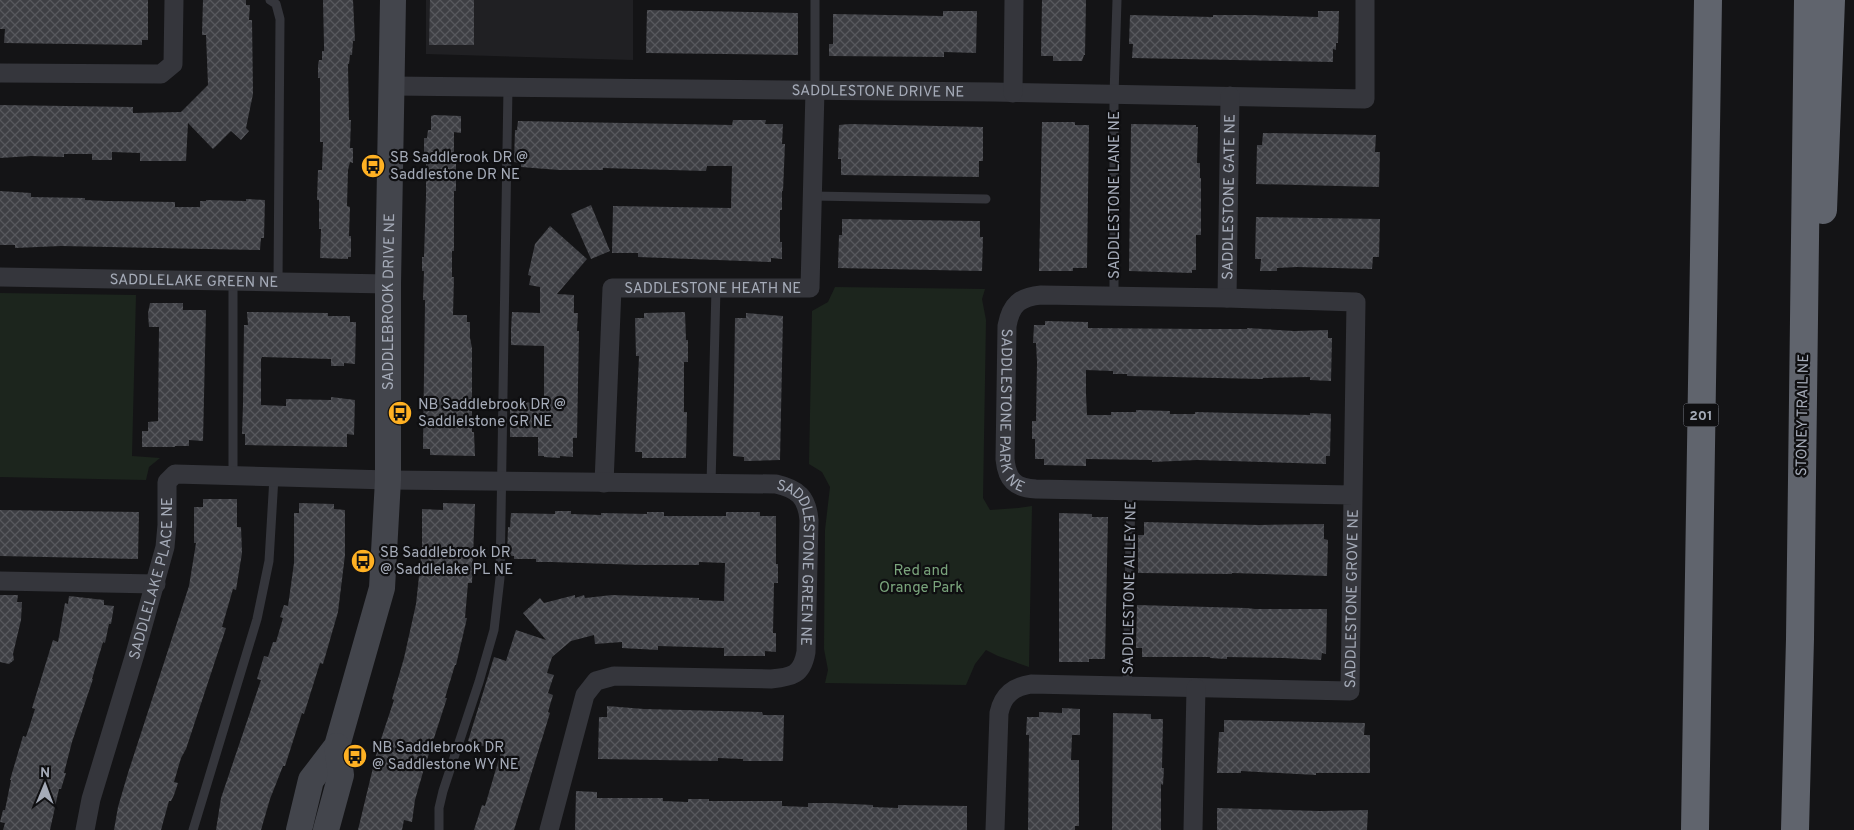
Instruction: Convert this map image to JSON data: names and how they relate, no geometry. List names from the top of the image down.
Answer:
{
  "streets": {
    "highway": ["201", "STONEY TRAIL NE"],
    "street": [
      "SADDLESTONE DRIVE NE",
      "SADDLESTONE GATE NE",
      "SADDLELAKE GREEN NE",
      "SADDLESTONE HEATH NE",
      "SADDLEBROOK DRIVE NE",
      "SADDLESTONE PARK NE",
      "SADDLESTONE GREEN NE",
      "SADDLELAKE PLACE NE",
      "SADDLESTONE GROVE NE"
    ],
    "lane": ["SADDLESTONE LANE NE", "SADDLESTONE ALLEY NE"]
  },
  "crossings": [
    ["SADDLESTONE DRIVE NE", "SADDLESTONE LANE NE"],
    ["SADDLESTONE DRIVE NE", "SADDLESTONE GATE NE"],
    ["SADDLESTONE DRIVE NE", "SADDLESTONE HEATH NE"],
    ["SADDLESTONE DRIVE NE", "SADDLEBROOK DRIVE NE"],
    ["SADDLESTONE LANE NE", "SADDLESTONE PARK NE"],
    ["SADDLESTONE GATE NE", "SADDLESTONE PARK NE"],
    ["SADDLESTONE GATE NE", "SADDLESTONE GROVE NE"],
    ["SADDLELAKE GREEN NE", "SADDLEBROOK DRIVE NE"],
    ["SADDLESTONE HEATH NE", "SADDLESTONE GREEN NE"],
    ["SADDLEBROOK DRIVE NE", "SADDLESTONE GREEN NE"],
    ["SADDLEBROOK DRIVE NE", "SADDLELAKE PLACE NE"],
    ["SADDLESTONE PARK NE", "SADDLESTONE ALLEY NE"],
    ["SADDLESTONE PARK NE", "SADDLESTONE GROVE NE"],
    ["SADDLESTONE GREEN NE", "SADDLELAKE PLACE NE"],
    ["SADDLESTONE ALLEY NE", "SADDLESTONE GROVE NE"]
  ],
  "parks": ["Red and Orange Park"],
  "places": {
    "bus stop": [
      "SB Saddlerook DR @ Saddlestone DR NE",
      "NB Saddlebrook DR @ Saddlelstone GR NE",
      "SB Saddlebrook DR @ Saddlelake PL NE",
      "NB Saddlebrook DR @ Saddlestone WY NE"
    ]
  },
  "north": "top"
}
